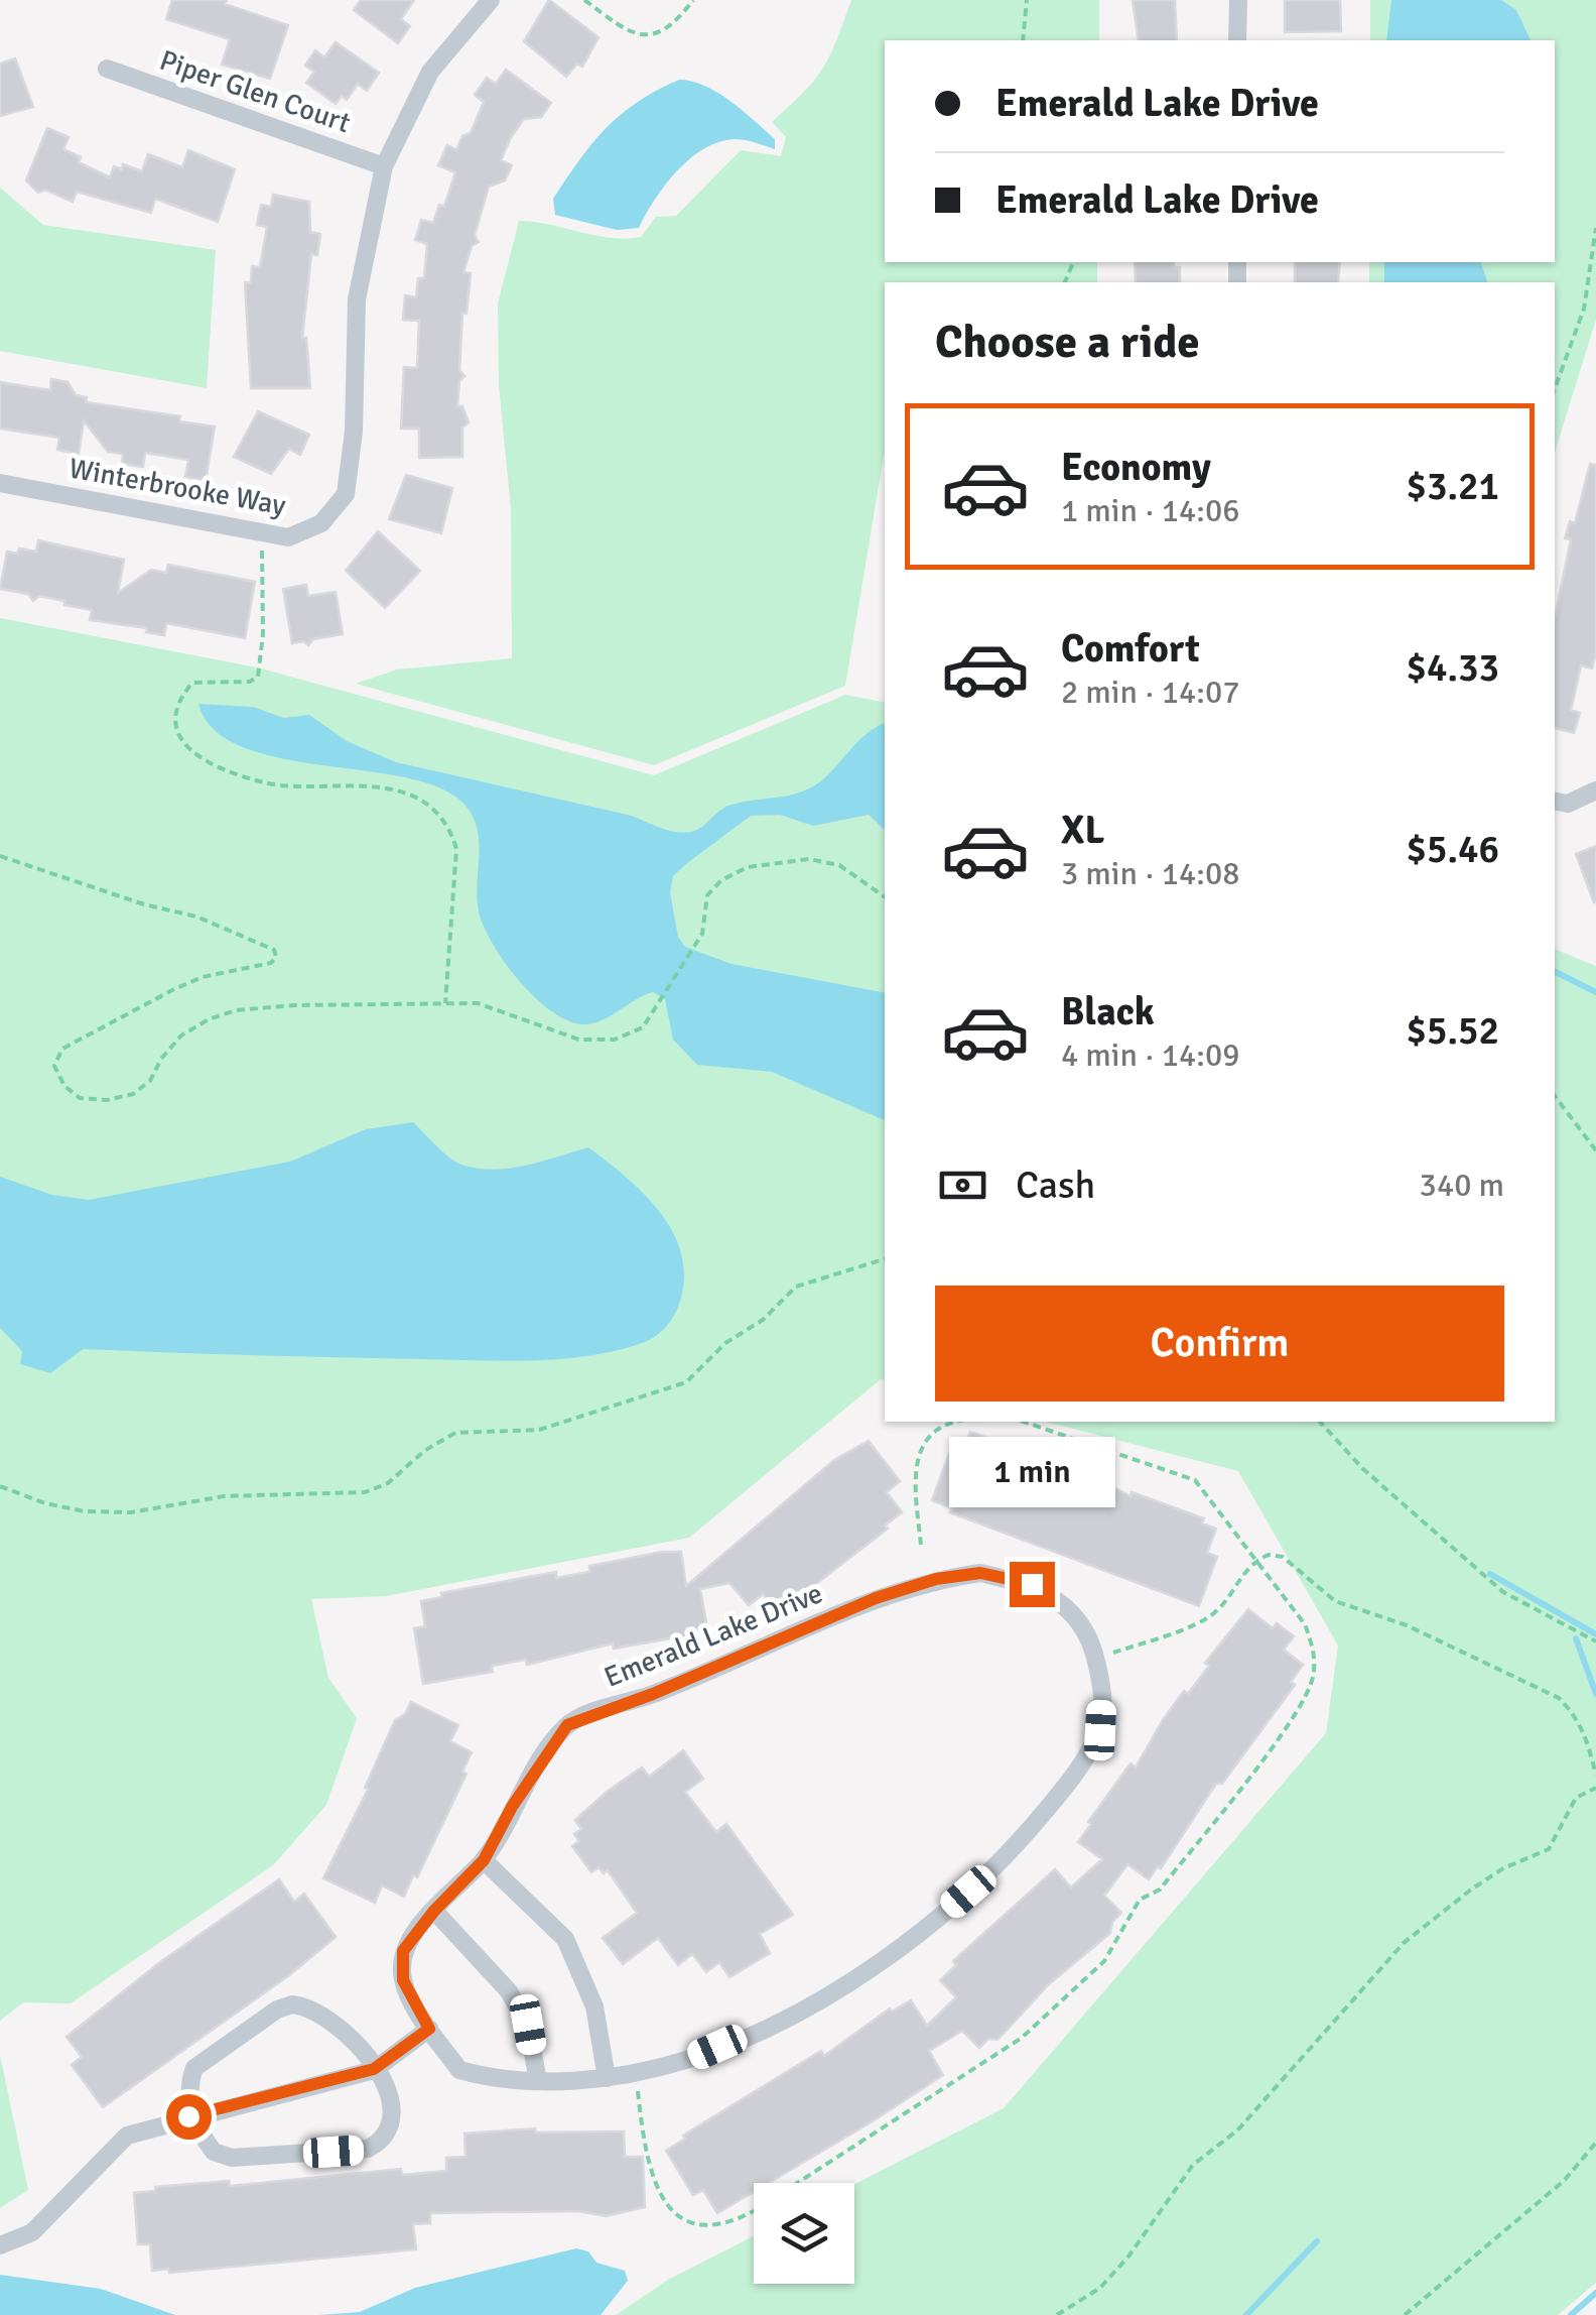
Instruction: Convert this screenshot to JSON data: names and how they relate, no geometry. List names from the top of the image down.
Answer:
{
  "streets": {
    "street": ["Piper Glen Court", "Winterbrooke Way", "Emerald Lake Drive"]
  },
  "crossings": [
    ["Piper Glen Court", "Winterbrooke Way"]
  ],
  "page": {
    "banner": ["Emerald Lake Drive", "Emerald Lake Drive"],
    "heading": "Choose a ride",
    "list": [
      {
        "name": "Economy",
        "note": "1 min · 14:06",
        "value": "$3.21"
      },
      {
        "name": "Comfort",
        "note": "2 min · 14:07",
        "value": "$4.33"
      },
      {
        "name": "XL",
        "note": "3 min · 14:08",
        "value": "$5.46"
      },
      {
        "name": "Black",
        "note": "4 min · 14:09",
        "value": "$5.52"
      }
    ],
    "pay": ["Cash", "340 m"],
    "buttons": "Confirm",
    "bubble": "1 min"
  }
}
